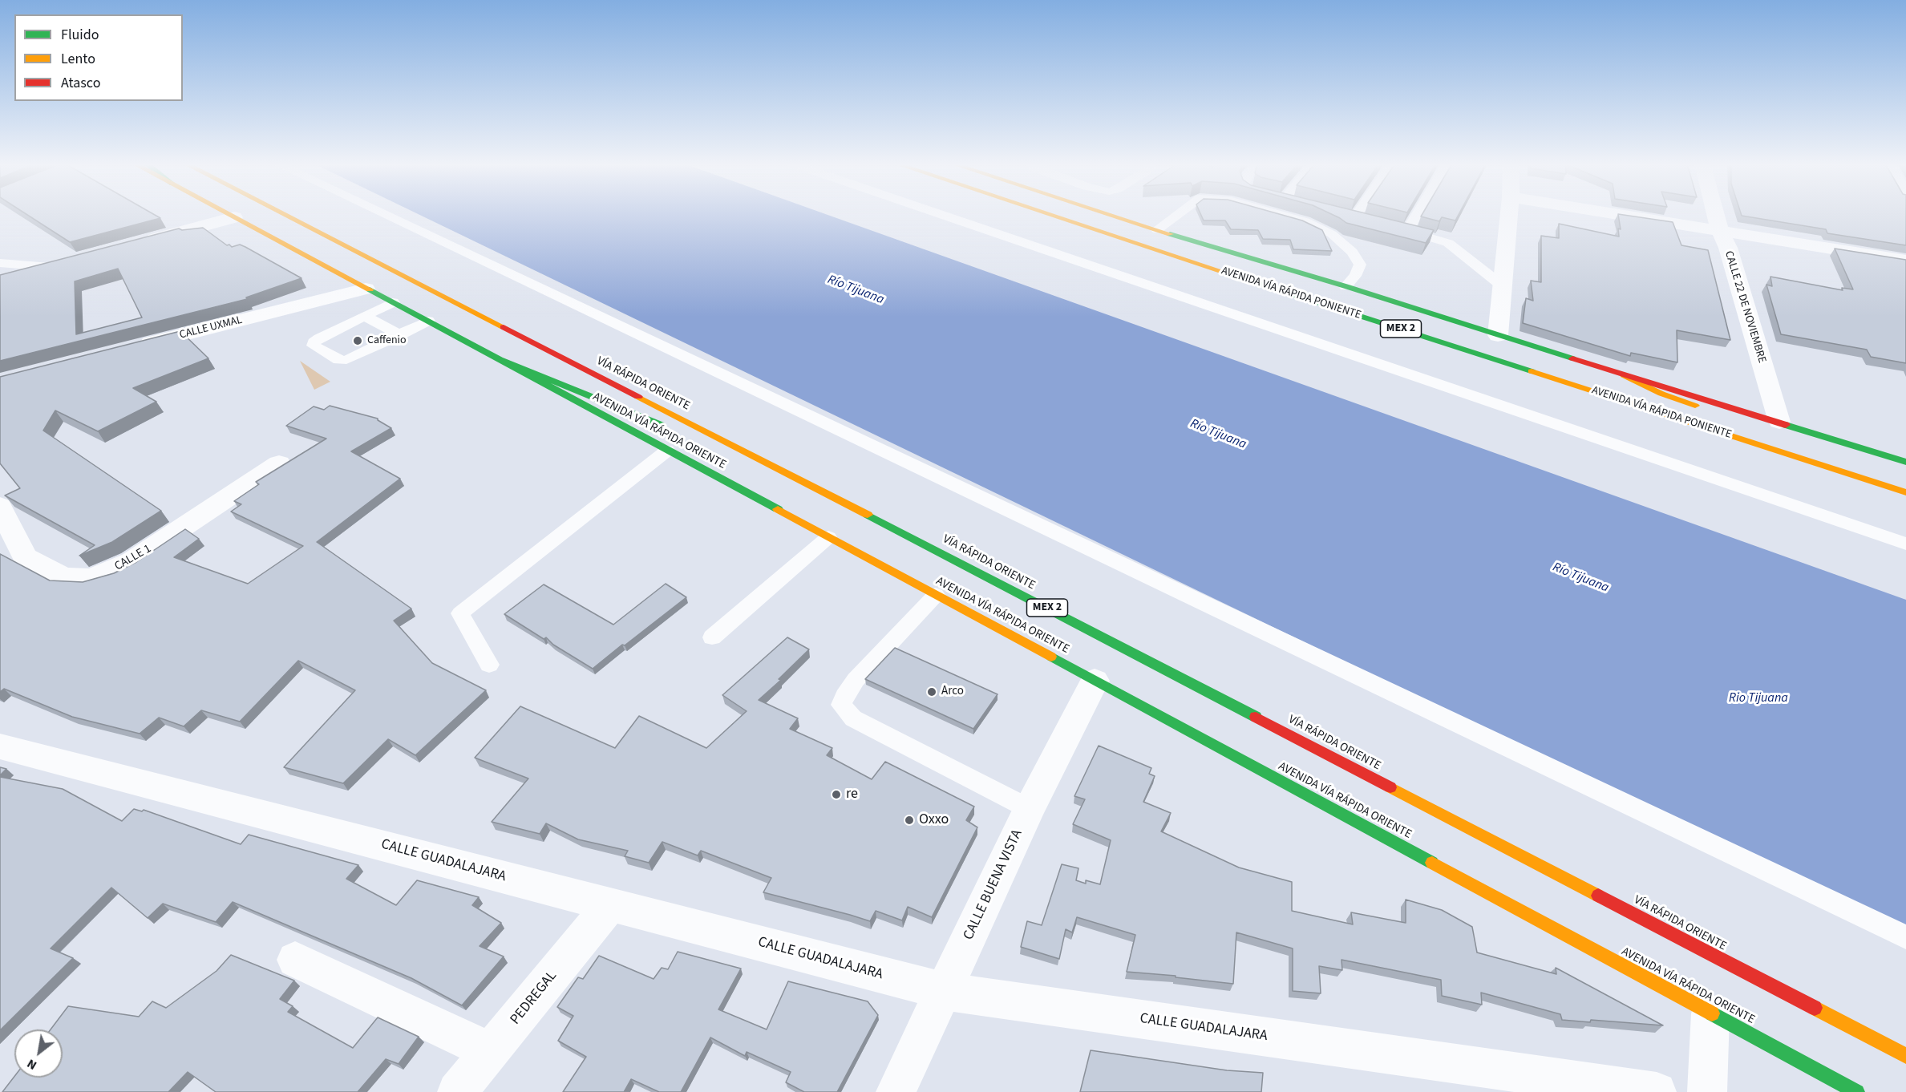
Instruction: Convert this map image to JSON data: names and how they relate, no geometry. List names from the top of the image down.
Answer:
{
  "streets": {
    "main road": [
      "AVENIDA VÍA RÁPIDA PONIENTE",
      "MEX 2",
      "VÍA RÁPIDA ORIENTE",
      "AVENIDA VÍA RÁPIDA ORIENTE"
    ],
    "street": [
      "CALLE 22 DE NOVIEMBRE",
      "CALLE UXMAL",
      "CALLE 1",
      "CALLE GUADALAJARA",
      "CALLE BUENA VISTA",
      "PEDREGAL"
    ]
  },
  "crossings": [
    ["AVENIDA VÍA RÁPIDA PONIENTE", "CALLE 22 DE NOVIEMBRE"],
    ["CALLE UXMAL", "AVENIDA VÍA RÁPIDA ORIENTE"],
    ["AVENIDA VÍA RÁPIDA ORIENTE", "CALLE BUENA VISTA"],
    ["CALLE GUADALAJARA", "CALLE BUENA VISTA"],
    ["CALLE GUADALAJARA", "PEDREGAL"]
  ],
  "water": ["Río Tijuana", "Rio Tijuana"],
  "places": [
    "Caffenio",
    "Arco",
    "re",
    "Oxxo"
  ],
  "legend": ["Fluido", "Lento", "Atasco"],
  "north": "bottom left"
}
